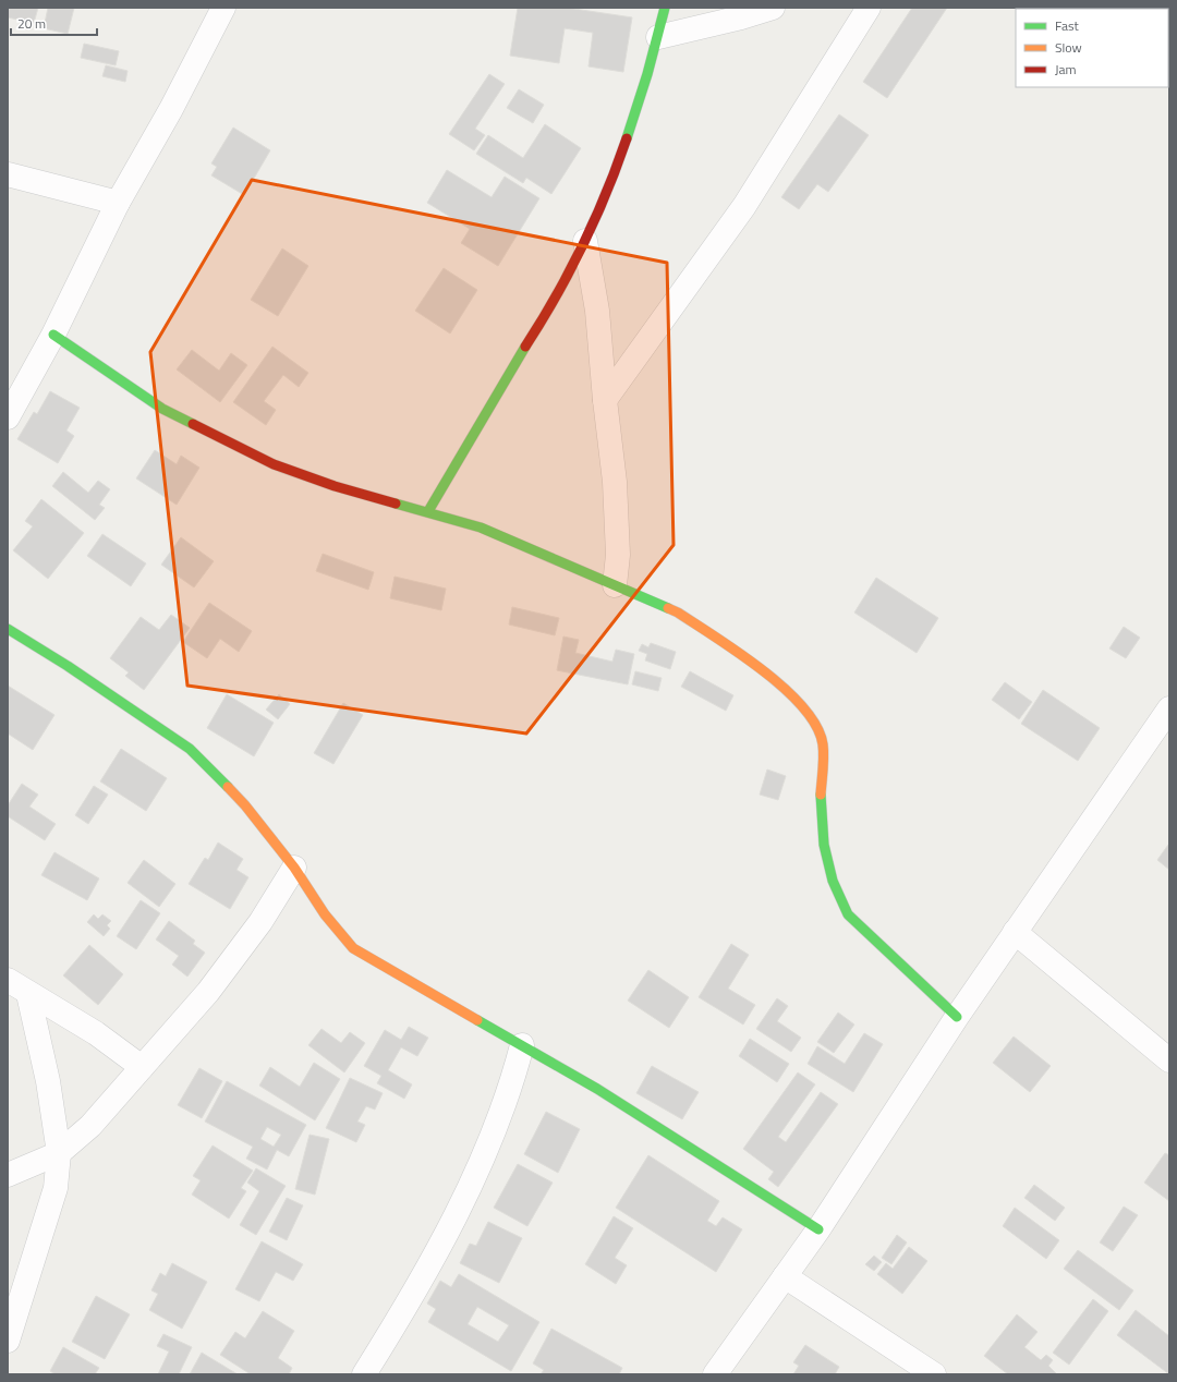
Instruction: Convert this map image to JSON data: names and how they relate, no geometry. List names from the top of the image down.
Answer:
{
  "legend": ["Fast", "Slow", "Jam"],
  "scale_bar": "20 m"
}
